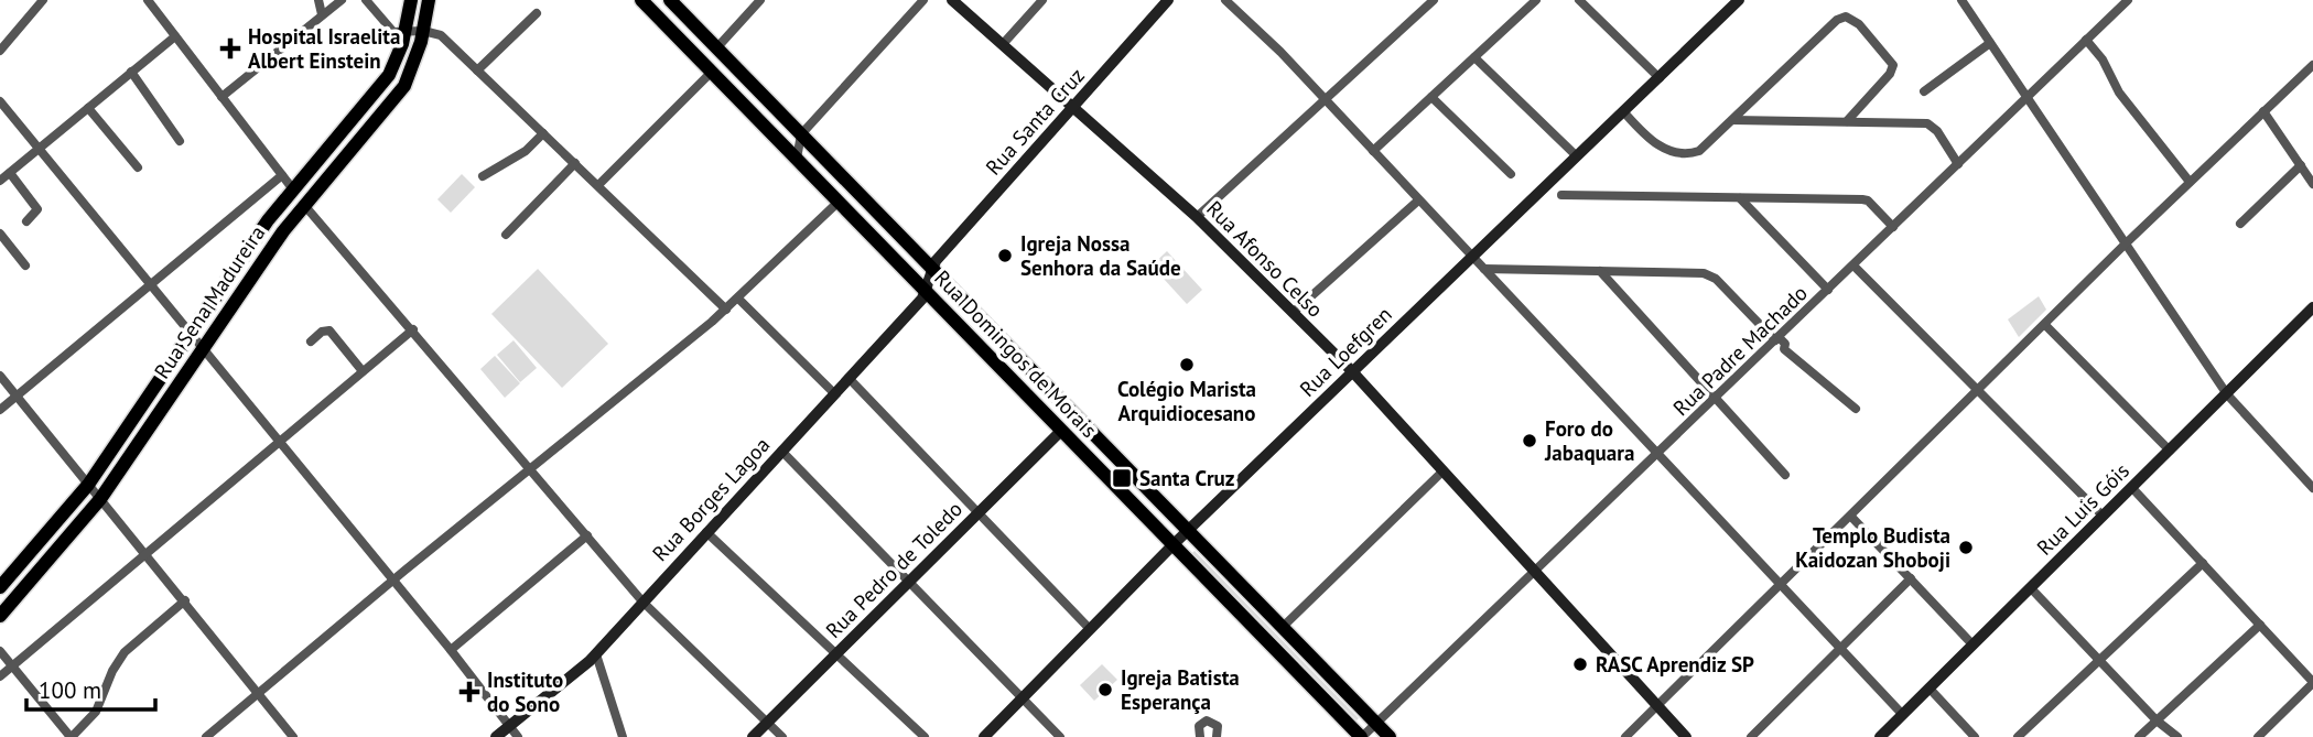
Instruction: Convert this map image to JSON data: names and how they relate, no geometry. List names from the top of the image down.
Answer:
{
  "streets": {
    "main road": ["Rua Sena Madureira", "Rua Domingos de Morais"],
    "street": [
      "Rua Santa Cruz",
      "Rua Afonso Celso",
      "Rua Padre Machado",
      "Rua Loefgren",
      "Rua Borges Lagoa",
      "Rua Luis Góis",
      "Rua Pedro de Toledo"
    ]
  },
  "crossings": [
    ["Rua Santa Cruz", "Rua Afonso Celso"],
    ["Rua Santa Cruz", "Rua Domingos de Morais"],
    ["Rua Santa Cruz", "Rua Borges Lagoa"],
    ["Rua Afonso Celso", "Rua Padre Machado"],
    ["Rua Afonso Celso", "Rua Loefgren"],
    ["Rua Padre Machado", "Rua Domingos de Morais"],
    ["Rua Loefgren", "Rua Domingos de Morais"],
    ["Rua Domingos de Morais", "Rua Borges Lagoa"],
    ["Rua Domingos de Morais", "Rua Pedro de Toledo"]
  ],
  "places": {
    "health": ["Hospital Israelita Albert Einstein", "Instituto do Sono"],
    "other": [
      "Igreja Nossa Senhora da Saúde",
      "Colégio Marista Arquidiocesano",
      "Foro do Jabaquara",
      "Templo Budista Kaidozan Shoboji",
      "RASC Aprendiz SP",
      "Igreja Batista Esperança"
    ],
    "transit": ["Santa Cruz"]
  },
  "scale_bar": "100 m"
}
